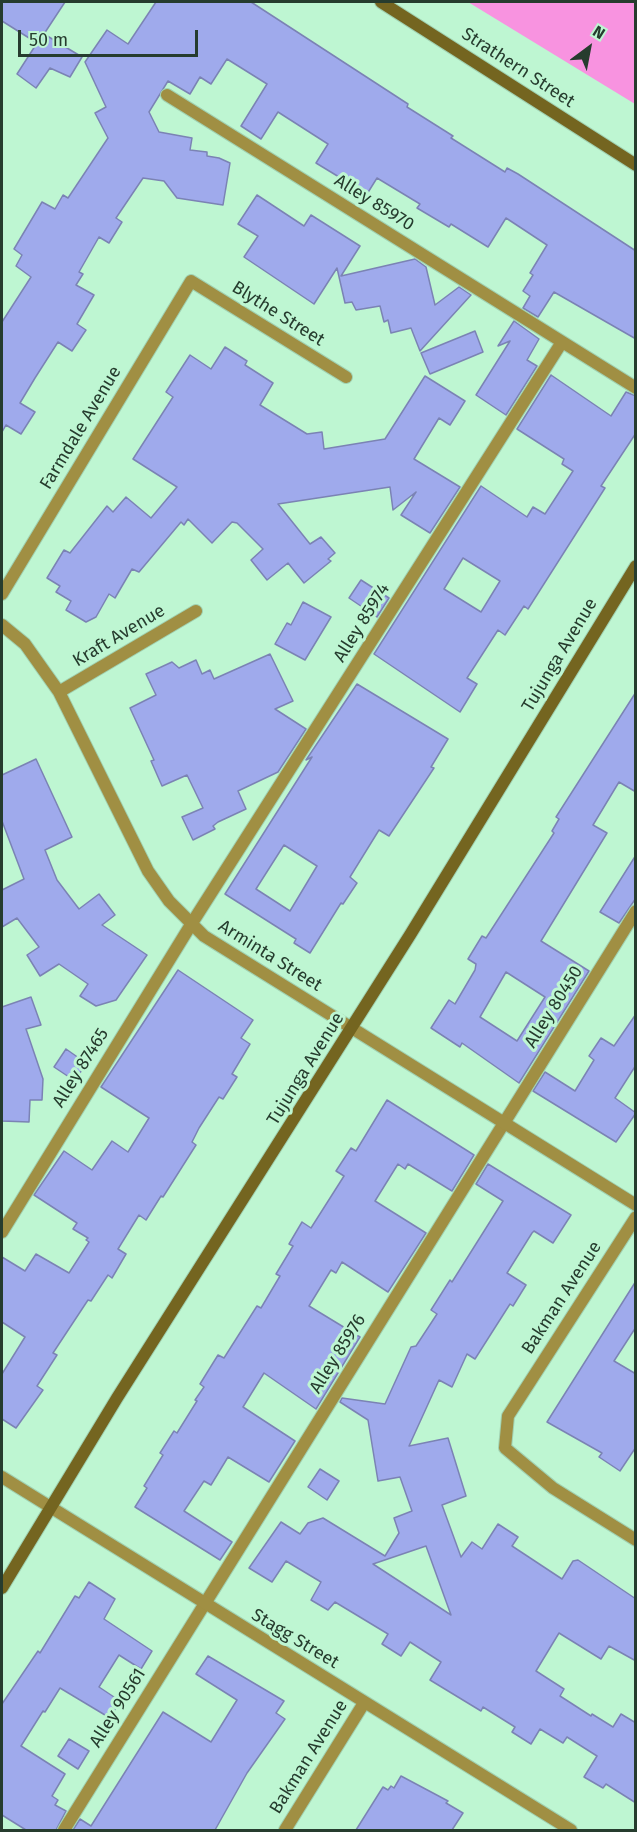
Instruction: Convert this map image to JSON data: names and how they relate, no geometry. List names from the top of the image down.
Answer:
{
  "streets": {
    "street": [
      "Strathern Street",
      "Alley 85970",
      "Blythe Street",
      "Farmdale Avenue",
      "Alley 85974",
      "Kraft Avenue",
      "Tujunga Avenue",
      "Arminta Street",
      "Alley 80450",
      "Alley 87465",
      "Bakman Avenue",
      "Alley 85976",
      "Stagg Street",
      "Alley 90561"
    ]
  },
  "crossings": [
    ["Alley 85970", "Alley 85974"],
    ["Blythe Street", "Farmdale Avenue"],
    ["Alley 85974", "Arminta Street"],
    ["Alley 85974", "Alley 87465"],
    ["Kraft Avenue", "Arminta Street"],
    ["Tujunga Avenue", "Arminta Street"],
    ["Tujunga Avenue", "Stagg Street"],
    ["Arminta Street", "Alley 80450"],
    ["Arminta Street", "Alley 87465"],
    ["Arminta Street", "Alley 85976"],
    ["Alley 80450", "Alley 85976"],
    ["Bakman Avenue", "Stagg Street"],
    ["Alley 85976", "Stagg Street"],
    ["Alley 85976", "Alley 90561"],
    ["Stagg Street", "Alley 90561"]
  ],
  "scale_bar": "50 m",
  "north": "top right"
}
